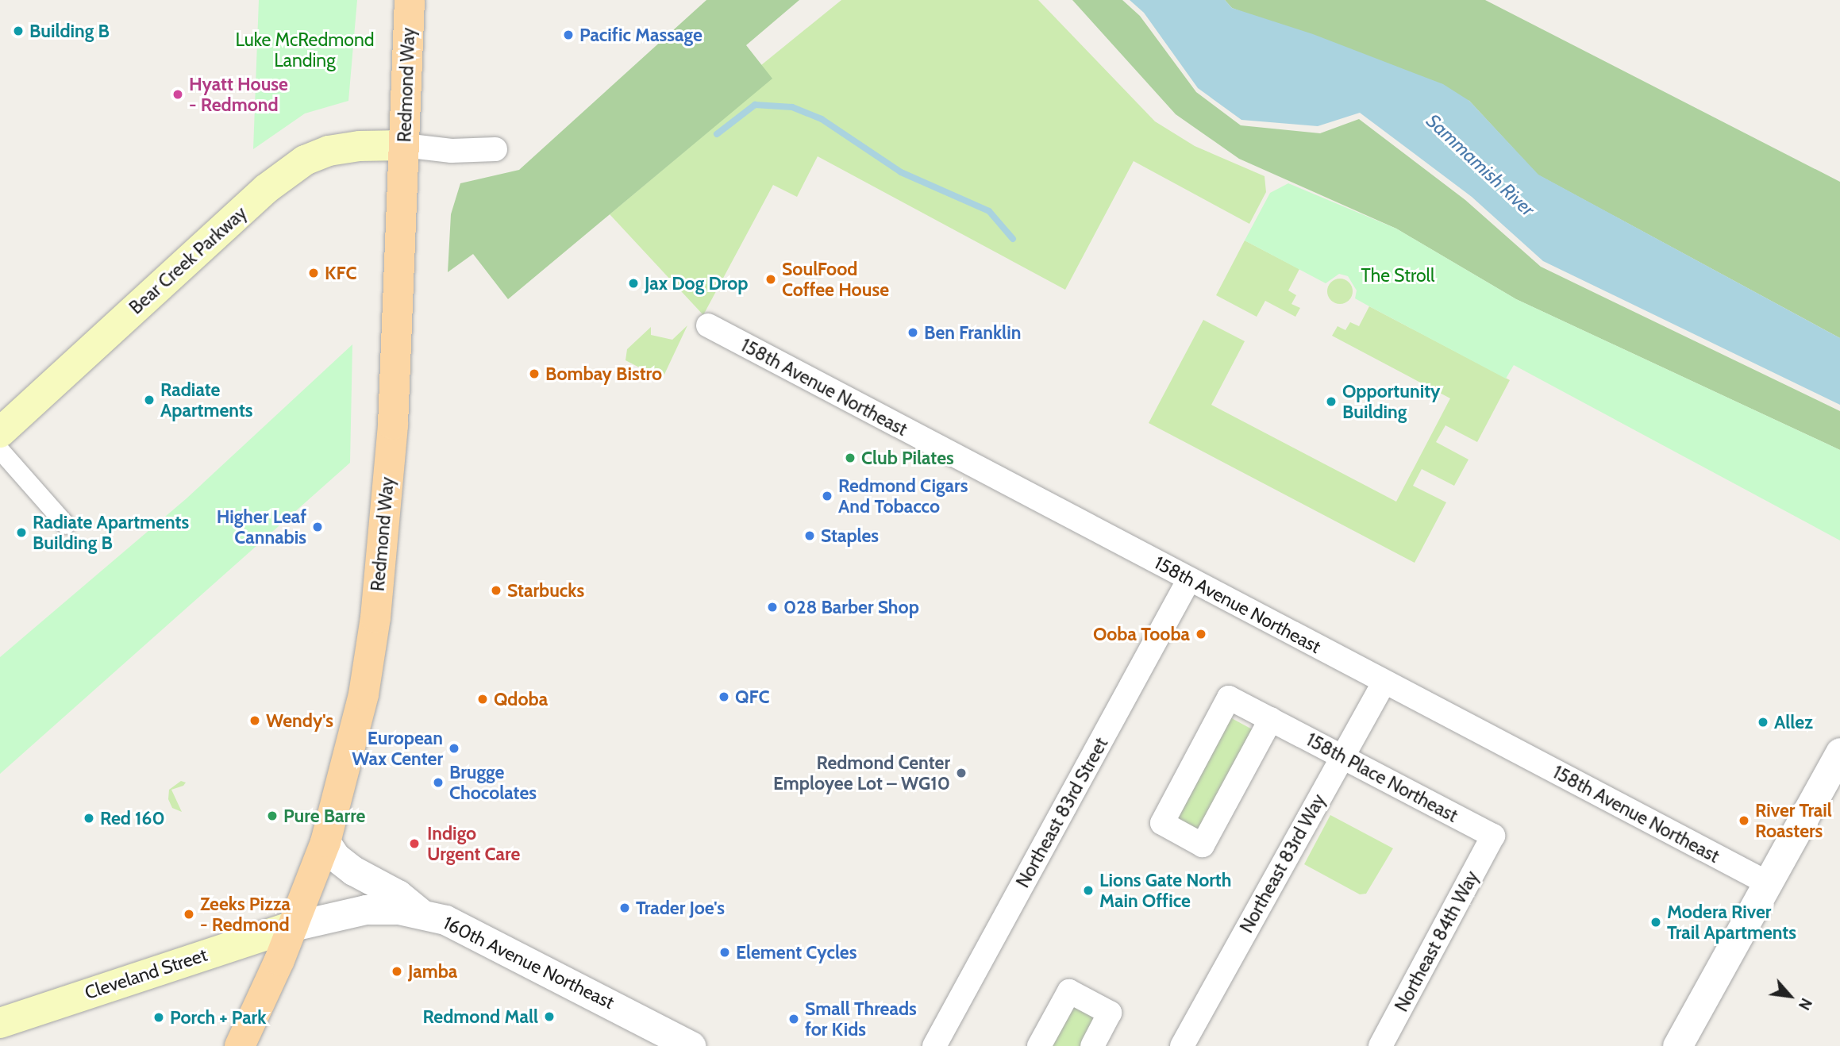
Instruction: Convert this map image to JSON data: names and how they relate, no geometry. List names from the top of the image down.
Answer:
{
  "streets": {
    "main road": ["Redmond Way", "Bear Creek Parkway", "Cleveland Street"],
    "street": [
      "158th Avenue Northeast",
      "158th Place Northeast",
      "Northeast 83rd Street",
      "Northeast 83rd Way",
      "Northeast 84th Way",
      "160th Avenue Northeast"
    ]
  },
  "crossings": [
    ["Redmond Way", "Bear Creek Parkway"],
    ["Redmond Way", "160th Avenue Northeast"],
    ["Redmond Way", "Cleveland Street"],
    ["158th Avenue Northeast", "Northeast 83rd Street"],
    ["158th Avenue Northeast", "Northeast 83rd Way"],
    ["158th Place Northeast", "Northeast 83rd Way"],
    ["158th Place Northeast", "Northeast 84th Way"],
    ["160th Avenue Northeast", "Cleveland Street"]
  ],
  "water": ["Sammamish River"],
  "parks": ["Luke McRedmond Landing", "The Stroll"],
  "places": [
    "Building B",
    "Pacific Massage",
    "Hyatt House - Redmond",
    "KFC",
    "SoulFood Coffee House",
    "Jax Dog Drop",
    "Ben Franklin",
    "Bombay Bistro",
    "Radiate Apartments",
    "Opportunity Building",
    "Club Pilates",
    "Redmond Cigars And Tobacco",
    "Higher Leaf Cannabis",
    "Radiate Apartments Building B",
    "Staples",
    "Starbucks",
    "028 Barber Shop",
    "Ooba Tooba",
    "QFC",
    "Qdoba",
    "Wendy's",
    "Allez",
    "European Wax Center",
    "Redmond Center Employee Lot – WG10",
    "Brugge Chocolates",
    "Pure Barre",
    "Red 160",
    "River Trail Roasters",
    "Indigo Urgent Care",
    "Lions Gate North Main Office",
    "Trader Joe's",
    "Zeeks Pizza - Redmond",
    "Modera River Trail Apartments",
    "Element Cycles",
    "Jamba",
    "Redmond Mall",
    "Porch + Park",
    "Small Threads for Kids"
  ],
  "north": "bottom right"
}
